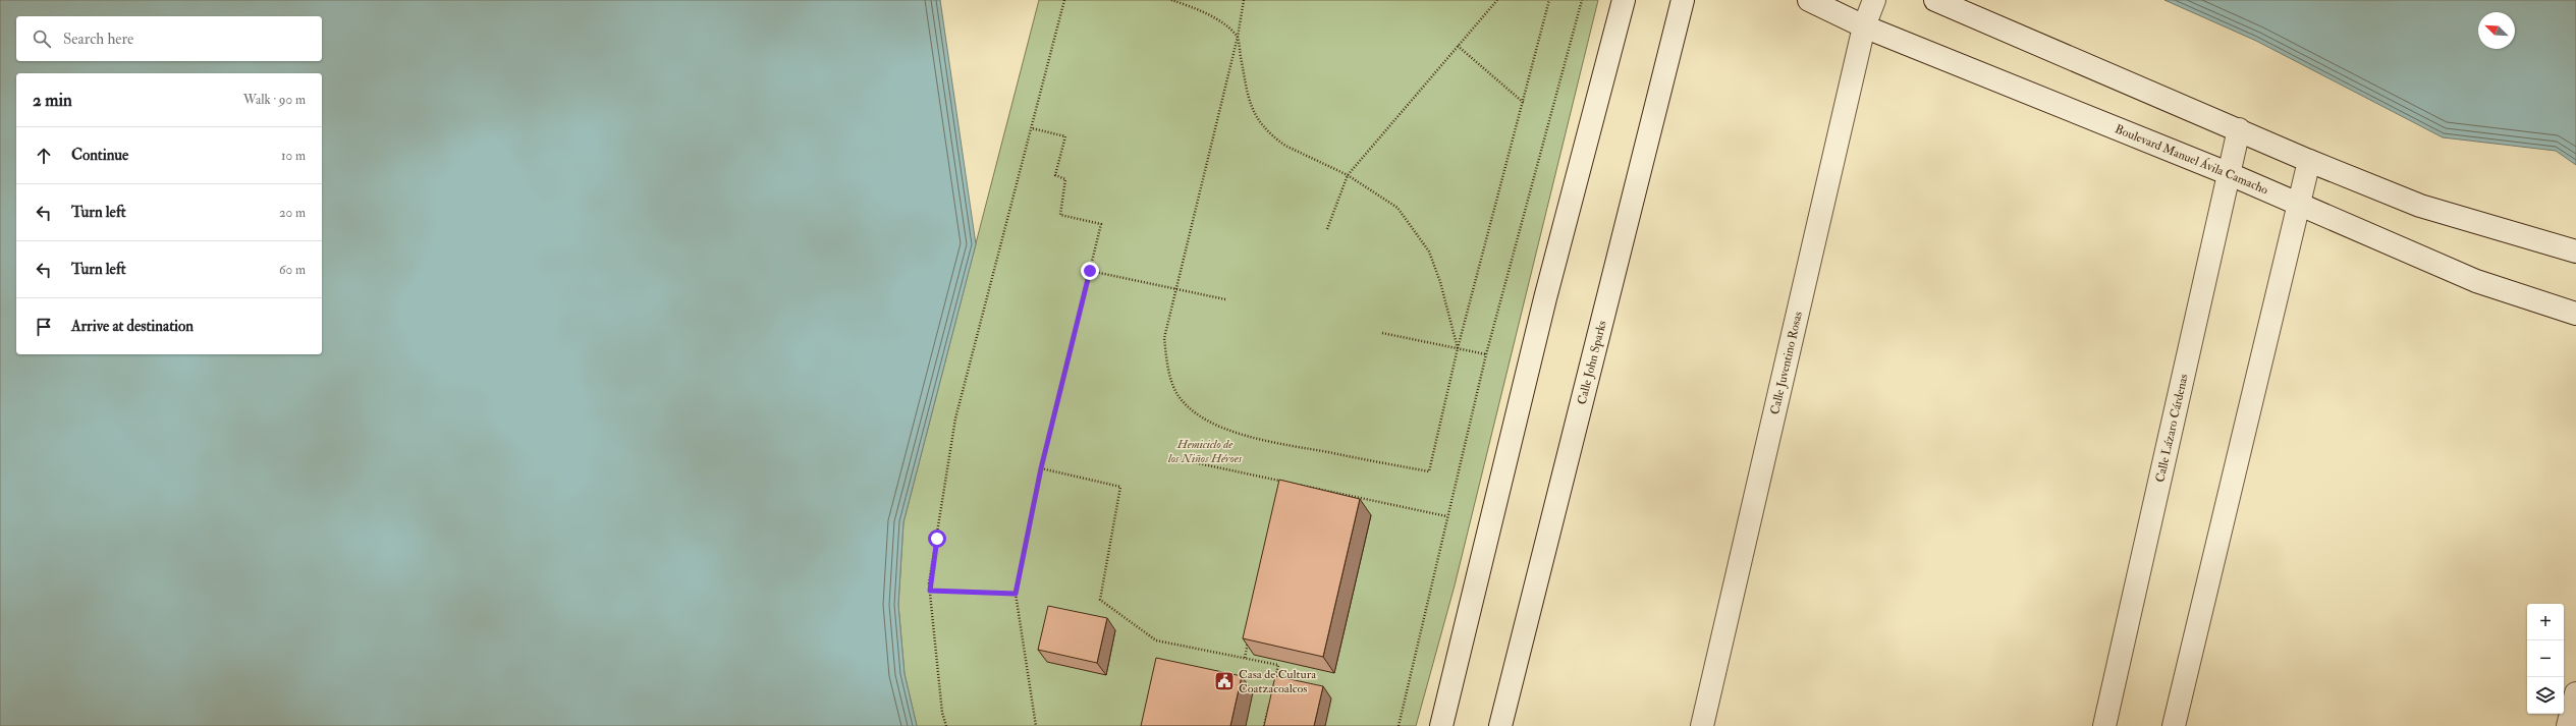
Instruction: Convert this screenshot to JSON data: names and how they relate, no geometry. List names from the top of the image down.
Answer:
{
  "streets": {
    "main road": [
      "Boulevard Manuel Ávila Camacho",
      "Calle John Sparks",
      "Calle Juventino Rosas",
      "Calle Lázaro Cárdenas"
    ]
  },
  "crossings": [
    ["Boulevard Manuel Ávila Camacho", "Calle Juventino Rosas"],
    ["Boulevard Manuel Ávila Camacho", "Calle Lázaro Cárdenas"]
  ],
  "parks": ["Hemiciclo de los Niños Héroes"],
  "places": {
    "public building": ["Casa de Cultura Coatzacoalcos"]
  },
  "north": "top left",
  "page": {
    "search": "Search here",
    "heading": ["2 min", "Walk · 90 m"],
    "list": [
      ["Continue", "10 m"],
      ["Turn left", "20 m"],
      ["Turn left", "60 m"],
      "Arrive at destination"
    ],
    "map_buttons": ["+", "−"]
  }
}
